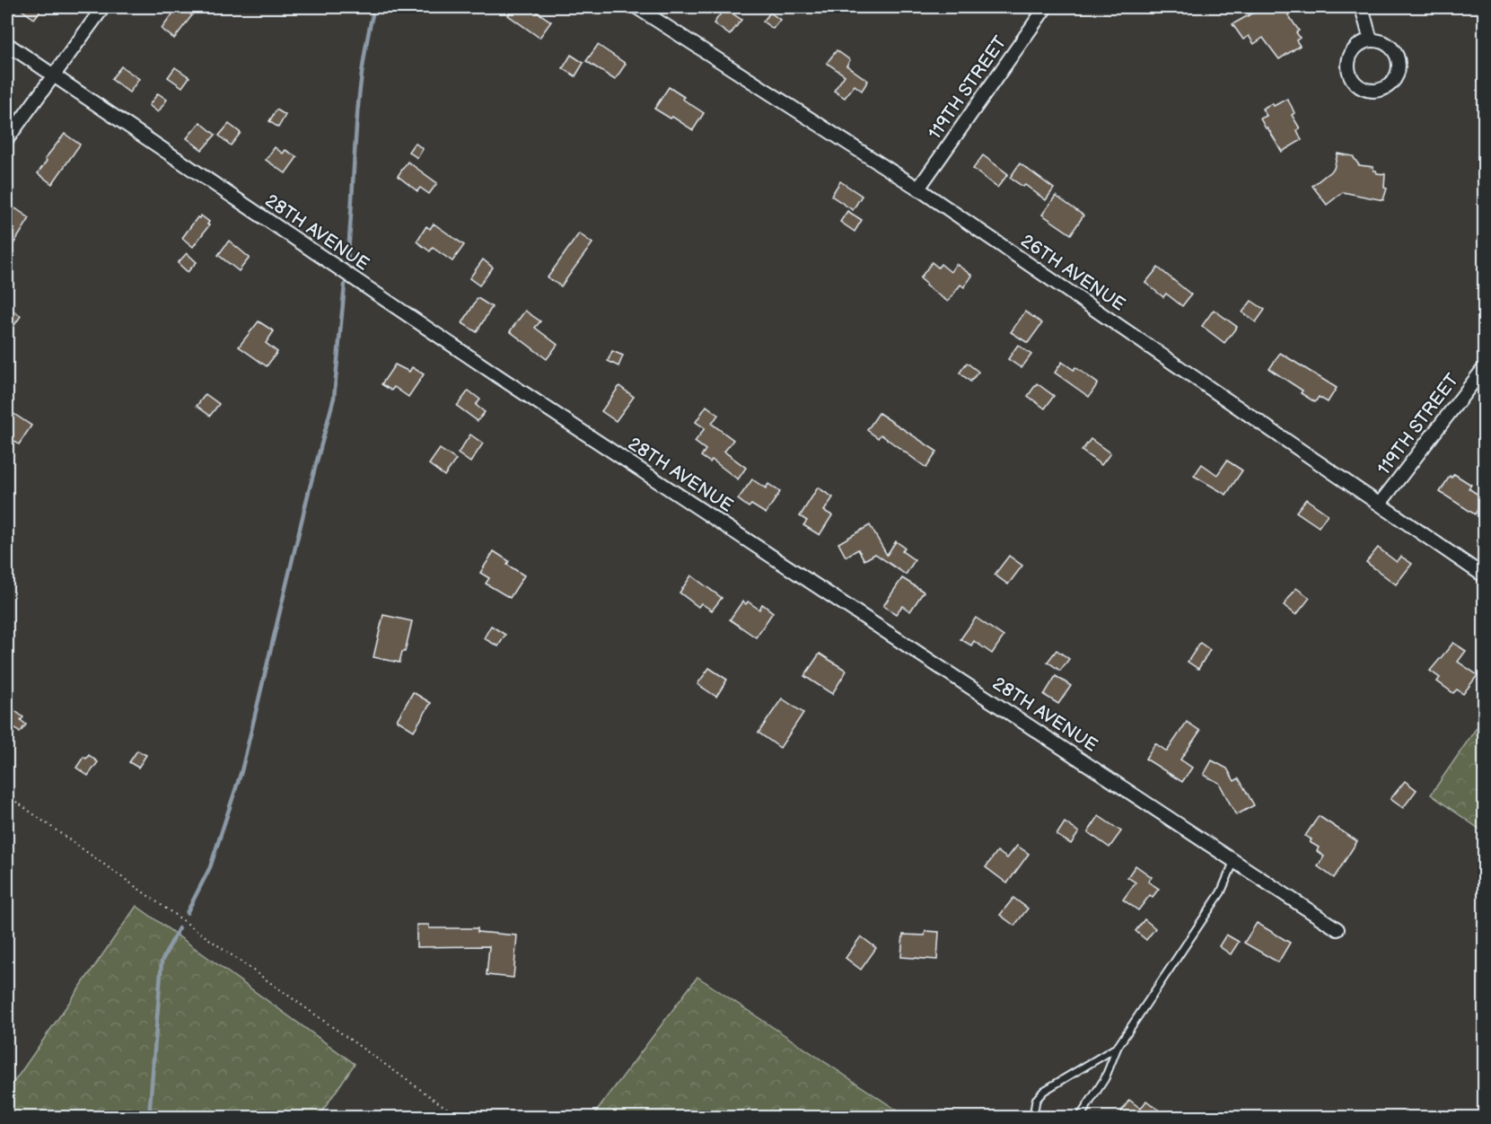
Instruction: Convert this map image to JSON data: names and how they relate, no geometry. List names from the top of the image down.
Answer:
{
  "streets": {
    "street": ["119TH STREET", "28TH AVENUE", "26TH AVENUE"]
  },
  "crossings": [
    ["119TH STREET", "26TH AVENUE"]
  ]
}
